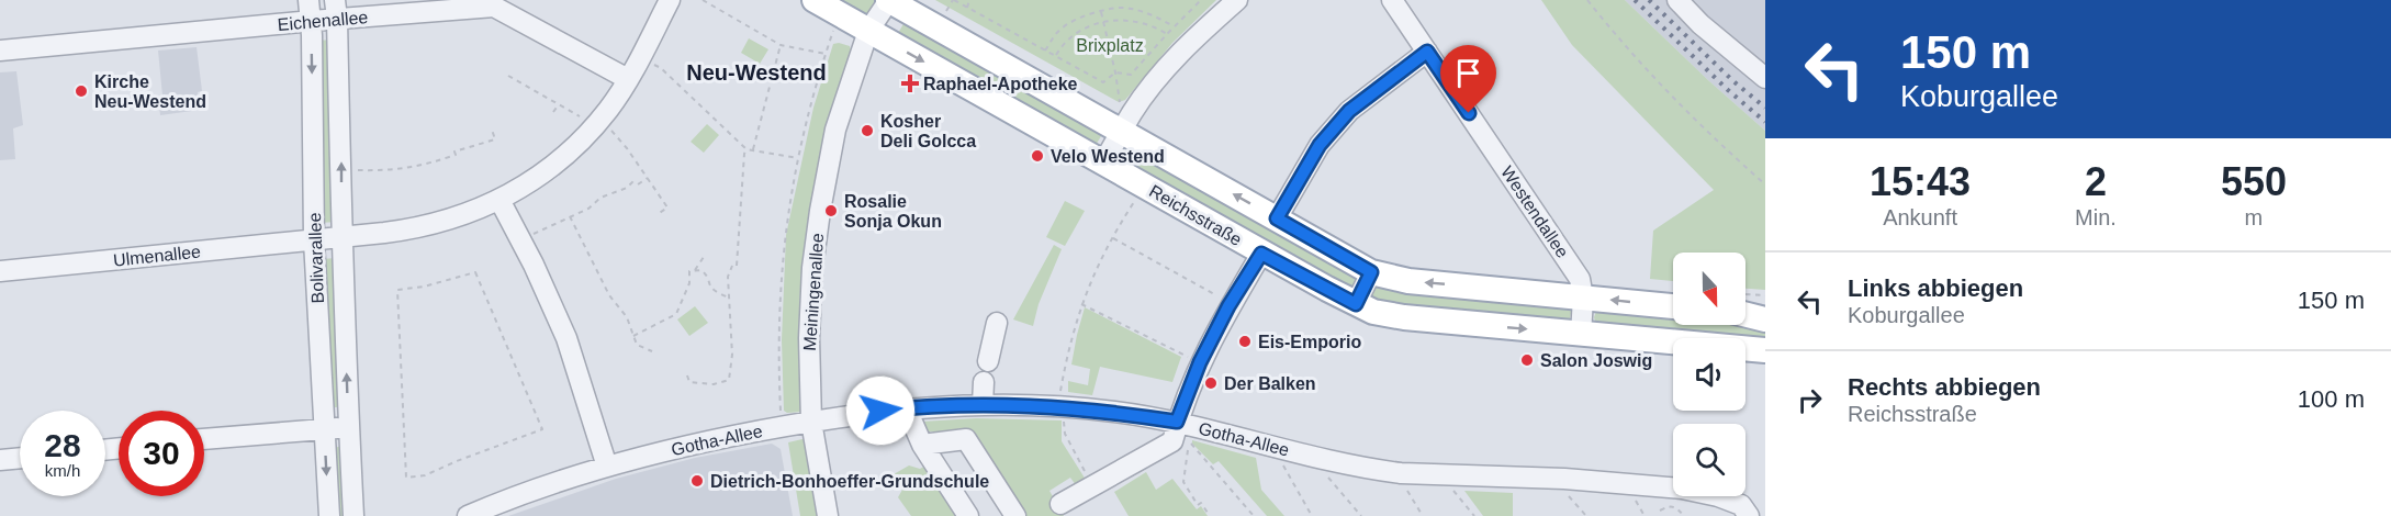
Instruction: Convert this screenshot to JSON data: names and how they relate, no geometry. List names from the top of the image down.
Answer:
{
  "streets": {
    "main road": ["Reichsstraße"],
    "street": [
      "Eichenallee",
      "Westendallee",
      "Ulmenallee",
      "Bolivarallee",
      "Meiningenallee",
      "Gotha-Allee"
    ]
  },
  "crossings": [
    ["Eichenallee", "Ulmenallee"],
    ["Eichenallee", "Bolivarallee"],
    ["Westendallee", "Reichsstraße"],
    ["Reichsstraße", "Meiningenallee"],
    ["Ulmenallee", "Bolivarallee"],
    ["Meiningenallee", "Gotha-Allee"]
  ],
  "districts": ["Neu-Westend"],
  "parks": ["Brixplatz"],
  "places": {
    "health": ["Raphael-Apotheke"],
    "other": [
      "Kirche Neu-Westend",
      "Kosher Deli Golcca",
      "Velo Westend",
      "Rosalie Sonja Okun",
      "Eis-Emporio",
      "Salon Joswig",
      "Der Balken",
      "Dietrich-Bonhoeffer-Grundschule"
    ]
  },
  "north": "bottom",
  "page": {
    "turn": ["150 m", "Koburgallee"],
    "eta": [
      "15:43",
      "Ankunft",
      "2",
      "Min.",
      "550",
      "m"
    ],
    "list": [
      {
        "name": "Links abbiegen",
        "note": "Koburgallee",
        "value": "150 m"
      },
      {
        "name": "Rechts abbiegen",
        "note": "Reichsstraße",
        "value": "100 m"
      }
    ],
    "speed": "28 km/h",
    "limit": "30"
  }
}
